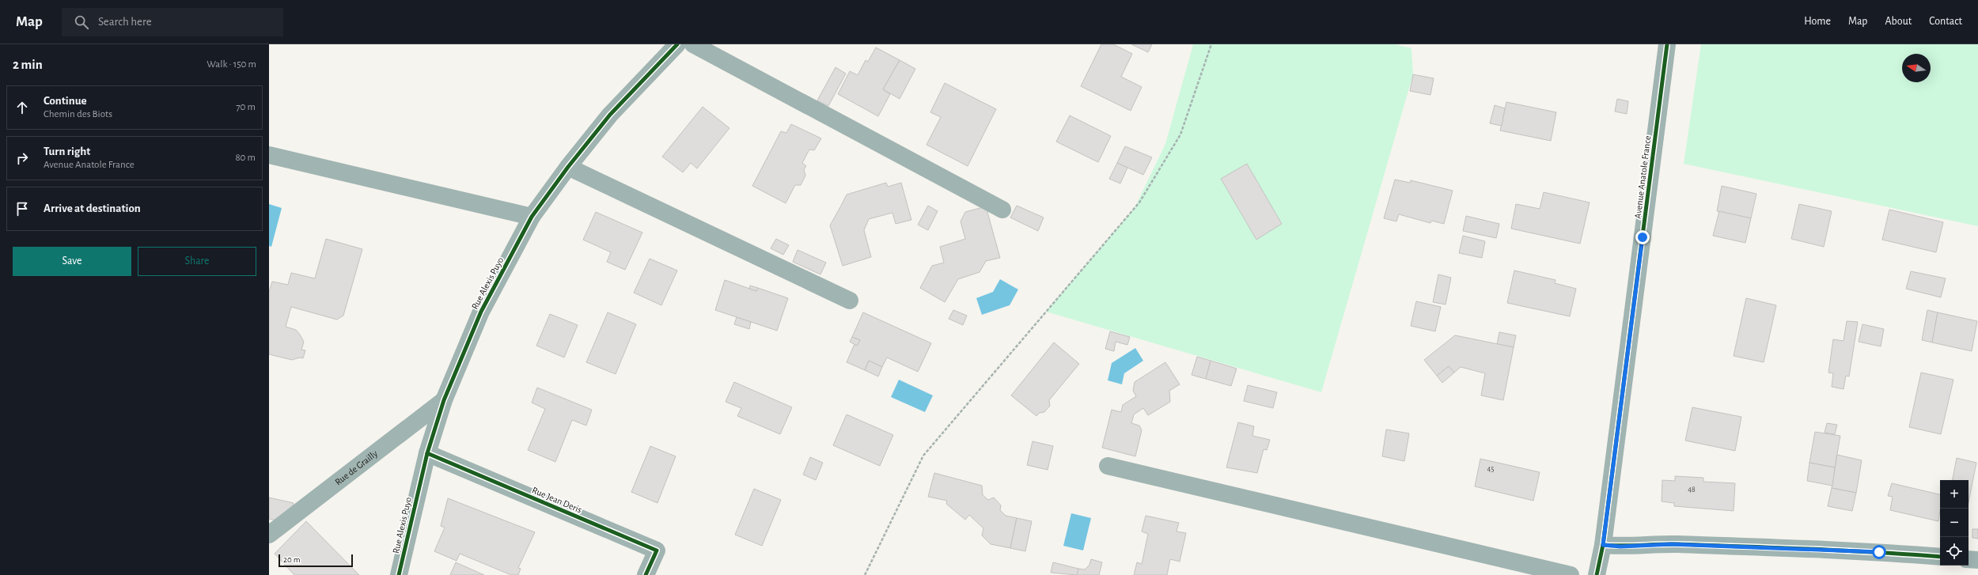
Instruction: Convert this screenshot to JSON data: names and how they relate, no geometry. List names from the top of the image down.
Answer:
{
  "streets": {
    "street": [
      "Avenue Anatole France",
      "Rue Alexis Puyo",
      "Rue de Grailly",
      "Rue Jean Deris"
    ]
  },
  "crossings": [
    ["Rue Alexis Puyo", "Rue de Grailly"],
    ["Rue Alexis Puyo", "Rue Jean Deris"]
  ],
  "house_numbers": ["45", "48"],
  "scale_bar": "20 m",
  "north": "left",
  "page": {
    "header": "Map",
    "search": "Search here",
    "nav": [
      "Home",
      "Map",
      "About",
      "Contact"
    ],
    "heading": ["2 min", "Walk · 150 m"],
    "list": [
      ["Continue", "Chemin des Biots", "70 m"],
      ["Turn right", "Avenue Anatole France", "80 m"],
      "Arrive at destination"
    ],
    "buttons": ["Save", "Share"],
    "map_buttons": ["+", "−"],
    "scale": "20 m"
  }
}
